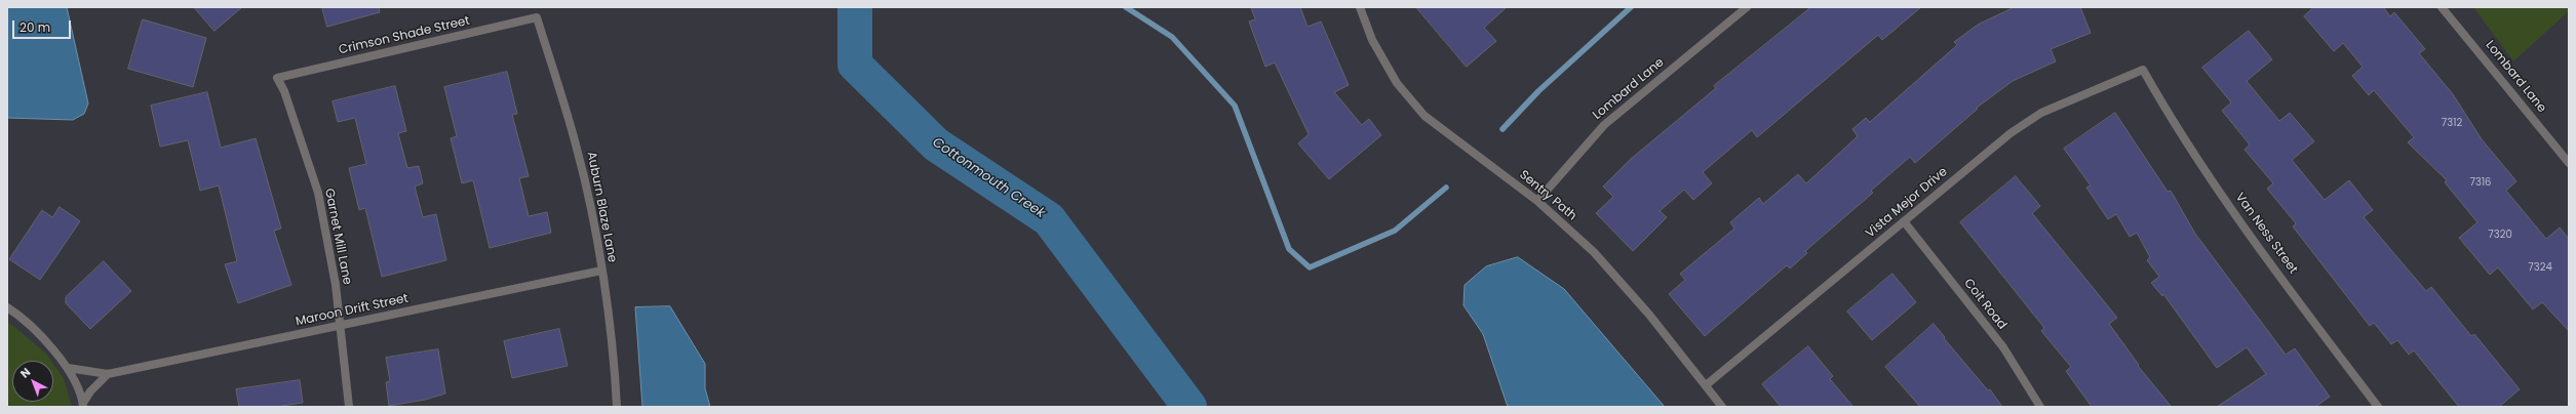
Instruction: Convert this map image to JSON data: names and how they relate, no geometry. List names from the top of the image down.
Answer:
{
  "streets": {
    "street": [
      "Crimson Shade Street",
      "Lombard Lane",
      "Sentry Path",
      "Vista Mejor Drive",
      "Auburn Blaze Lane",
      "Van Ness Street",
      "Garnet Mill Lane",
      "Coit Road",
      "Maroon Drift Street"
    ]
  },
  "crossings": [
    ["Crimson Shade Street", "Auburn Blaze Lane"],
    ["Crimson Shade Street", "Garnet Mill Lane"],
    ["Lombard Lane", "Sentry Path"],
    ["Sentry Path", "Vista Mejor Drive"],
    ["Vista Mejor Drive", "Van Ness Street"],
    ["Vista Mejor Drive", "Coit Road"],
    ["Auburn Blaze Lane", "Maroon Drift Street"],
    ["Garnet Mill Lane", "Maroon Drift Street"]
  ],
  "water": ["Cottonmouth Creek"],
  "house_numbers": [
    "7312",
    "7316",
    "7320",
    "7324"
  ],
  "scale_bar": "20 m",
  "north": "top left"
}
